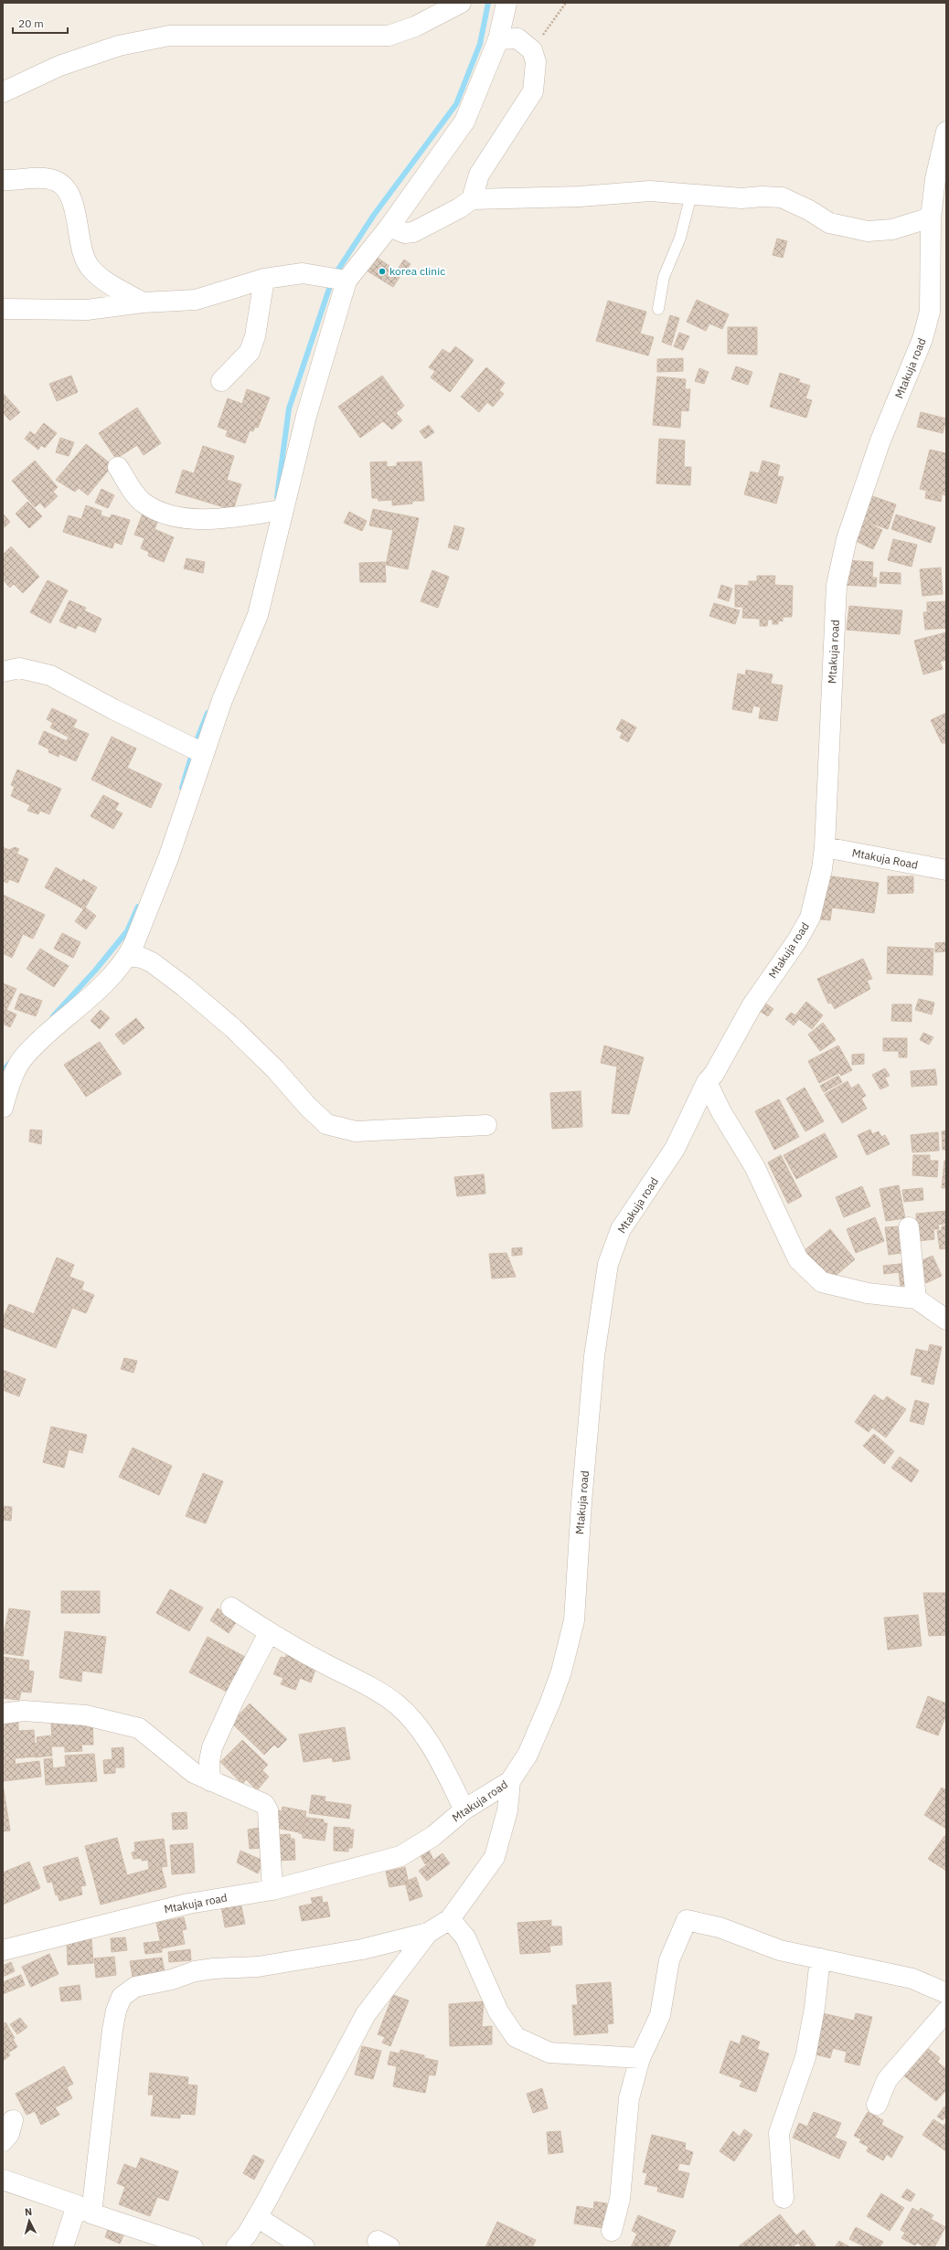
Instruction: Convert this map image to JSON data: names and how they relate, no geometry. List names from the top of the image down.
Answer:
{
  "streets": {
    "street": ["Mtakuja road", "Mtakuja Road"]
  },
  "crossings": [
    ["Mtakuja road", "Mtakuja Road"]
  ],
  "places": ["korea clinic"],
  "scale_bar": "20 m",
  "north": "top"
}
